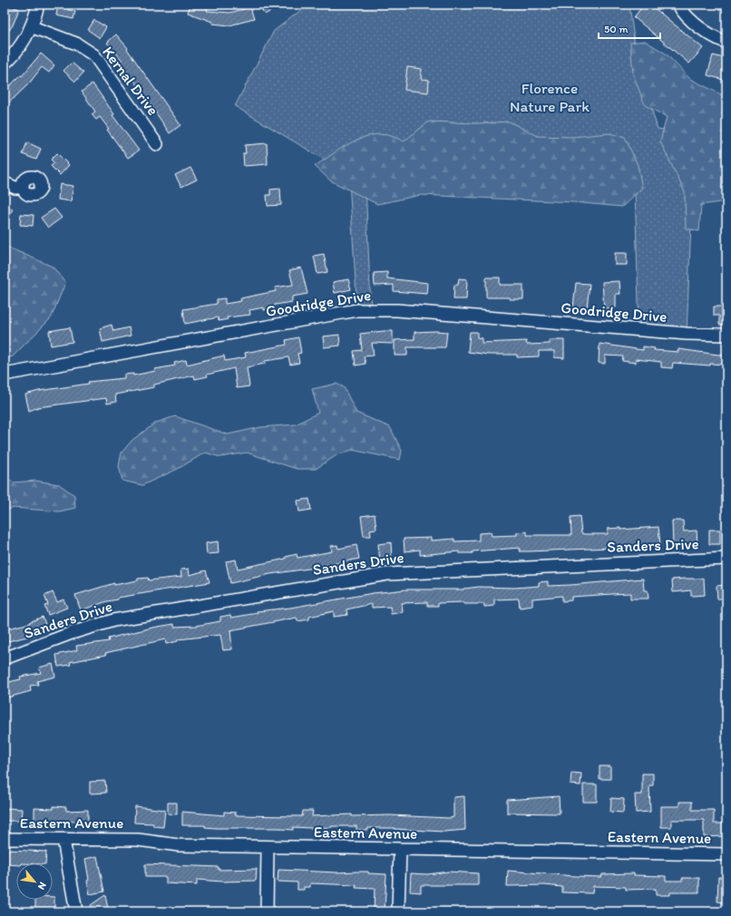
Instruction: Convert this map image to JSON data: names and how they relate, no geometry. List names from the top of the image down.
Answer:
{
  "streets": {
    "street": [
      "Kernal Drive",
      "Goodridge Drive",
      "Sanders Drive",
      "Eastern Avenue"
    ]
  },
  "parks": ["Florence Nature Park"],
  "scale_bar": "50 m",
  "north": "bottom right"
}
